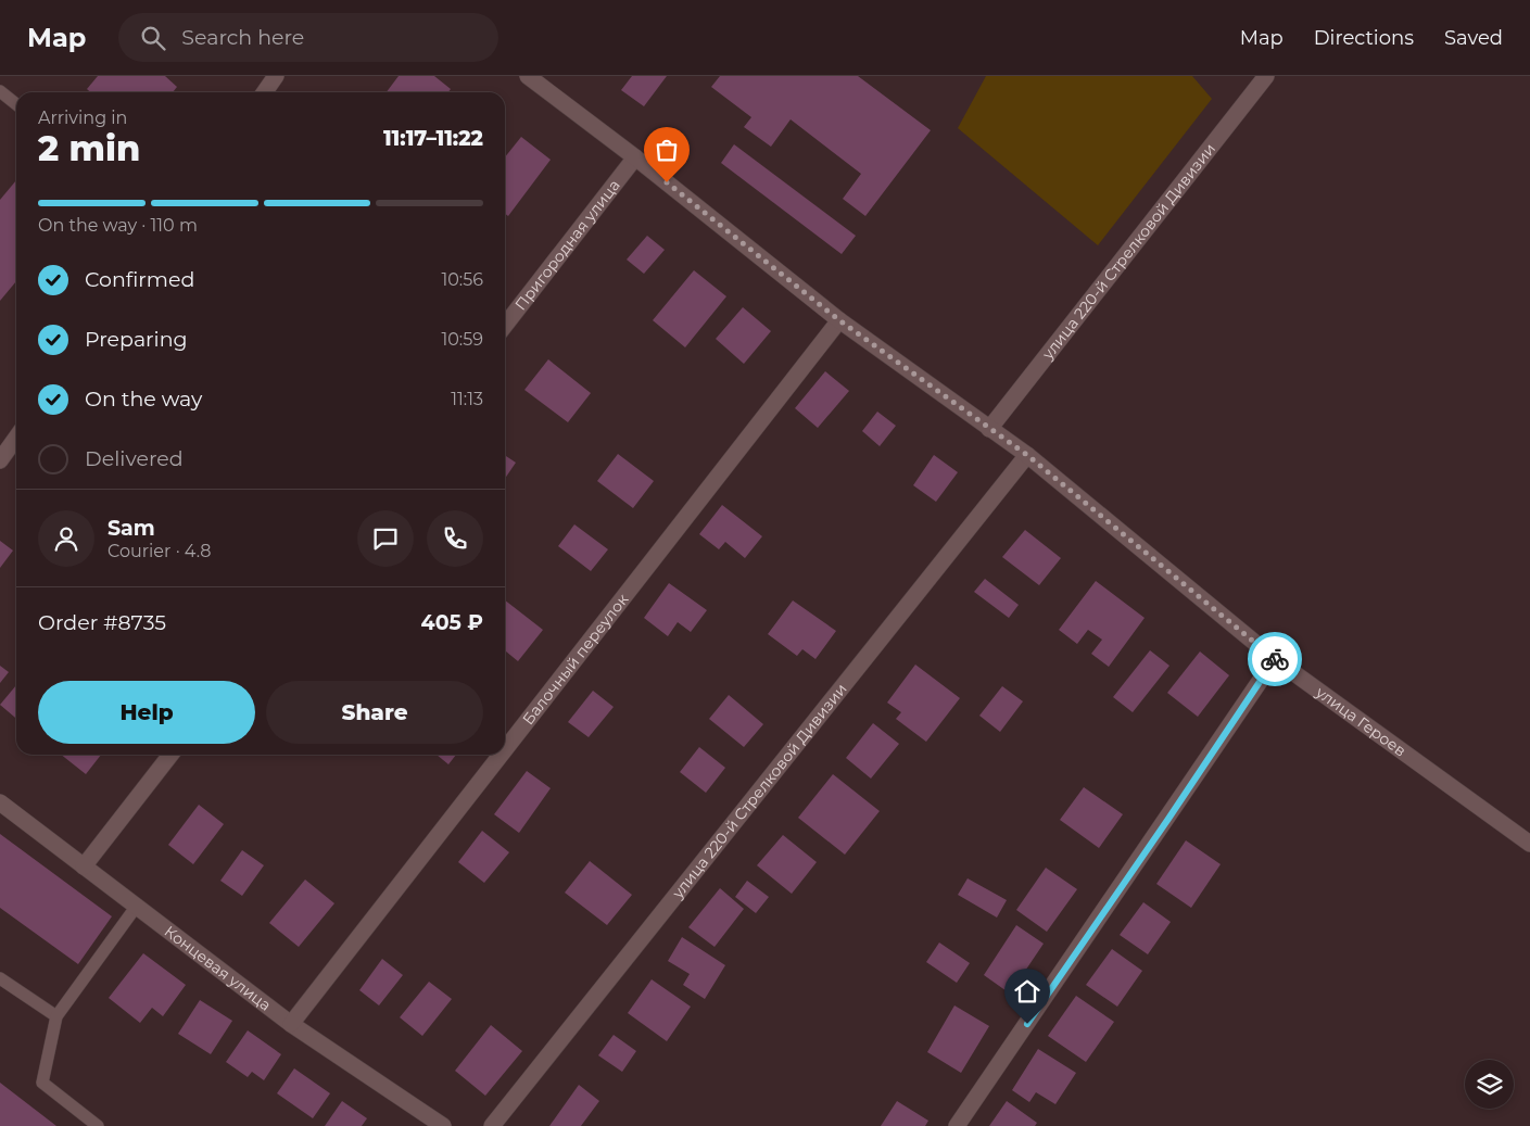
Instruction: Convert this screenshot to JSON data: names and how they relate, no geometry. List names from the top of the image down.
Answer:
{
  "streets": {
    "street": [
      "Пригородная улица",
      "улица 220-й Стрелковой Дивизии",
      "Балочный переулок",
      "улица Героев",
      "Концевая улица"
    ]
  },
  "crossings": [
    ["Пригородная улица", "улица Героев"],
    ["улица 220-й Стрелковой Дивизии", "улица Героев"],
    ["Балочный переулок", "улица Героев"],
    ["Балочный переулок", "Концевая улица"]
  ],
  "page": {
    "header": "Map",
    "search": "Search here",
    "nav": ["Map", "Directions", "Saved"],
    "heading": ["2 min", "Arriving in", "11:17–11:22"],
    "panel": [
      "Sam",
      "Courier · 4.8",
      "Order #8735",
      "405 ₽"
    ],
    "bar": "On the way · 110 m",
    "list": [
      ["Confirmed", "10:56"],
      ["Preparing", "10:59"],
      ["On the way", "11:13"],
      "Delivered"
    ],
    "buttons": ["Help", "Share"]
  }
}
